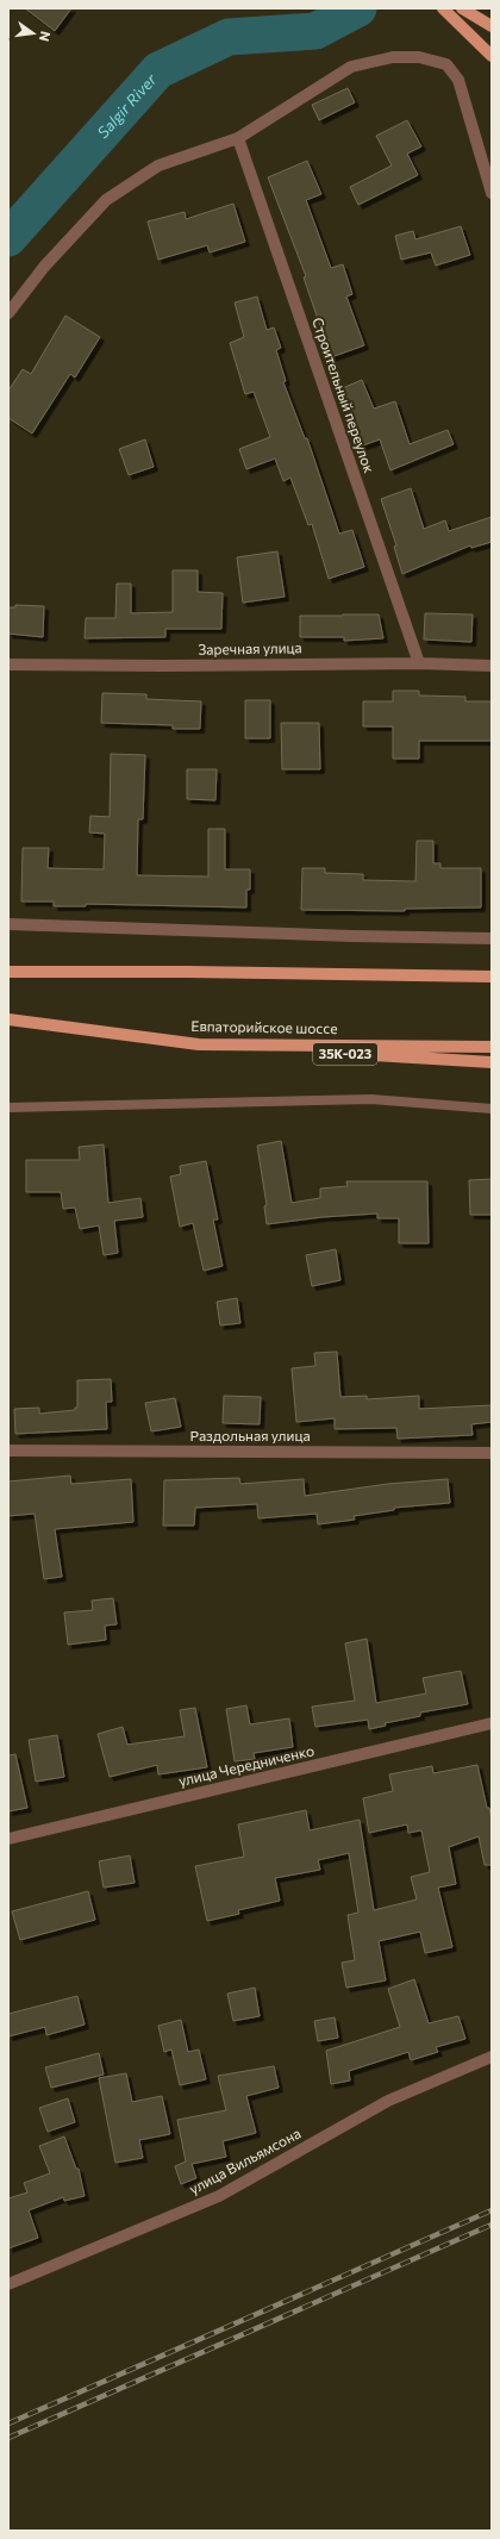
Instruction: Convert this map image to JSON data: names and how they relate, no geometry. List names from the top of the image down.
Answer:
{
  "streets": {
    "main road": ["Евпаторийское шоссе", "35К-023"],
    "street": [
      "Строительный переулок",
      "Заречная улица",
      "Раздольная улица",
      "улица Чередниченко",
      "улица Вильямсона"
    ]
  },
  "crossings": [
    ["Строительный переулок", "Заречная улица"],
    ["Евпаторийское шоссе", "35К-023"]
  ],
  "water": ["Salgir River"],
  "north": "right"
}
